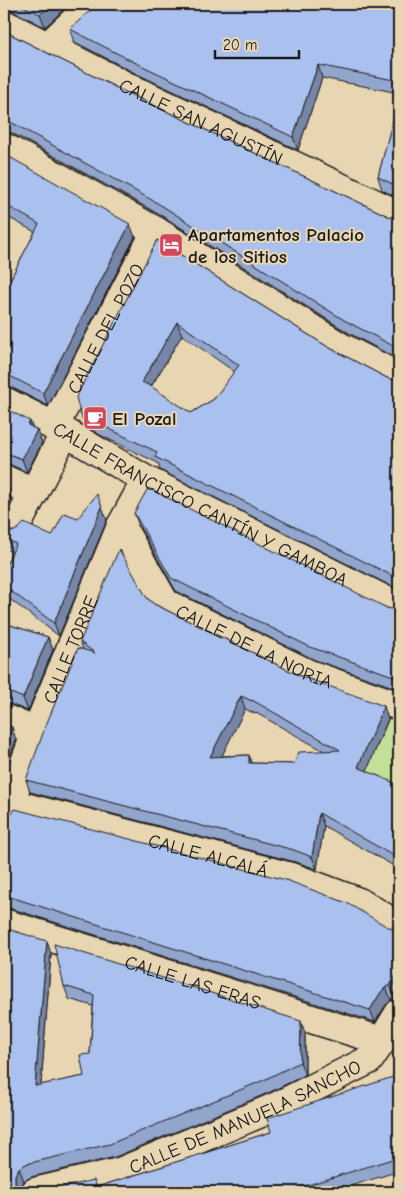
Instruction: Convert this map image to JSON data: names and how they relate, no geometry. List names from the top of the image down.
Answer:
{
  "streets": {
    "street": [
      "CALLE SAN AGUSTÍN",
      "CALLE DEL POZO",
      "CALLE FRANCISCO CANTÍN Y GAMBOA",
      "CALLE DE LA NORIA",
      "CALLE TORRE",
      "CALLE ALCALÁ",
      "CALLE LAS ERAS",
      "CALLE DE MANUELA SANCHO"
    ]
  },
  "crossings": [
    ["CALLE DEL POZO", "CALLE FRANCISCO CANTÍN Y GAMBOA"],
    ["CALLE FRANCISCO CANTÍN Y GAMBOA", "CALLE TORRE"],
    ["CALLE DE LA NORIA", "CALLE TORRE"],
    ["CALLE TORRE", "CALLE ALCALÁ"],
    ["CALLE LAS ERAS", "CALLE DE MANUELA SANCHO"]
  ],
  "places": {
    "hotel": ["Apartamentos Palacio de los Sitios"],
    "cafe": ["El Pozal"]
  },
  "scale_bar": "20 m"
}
